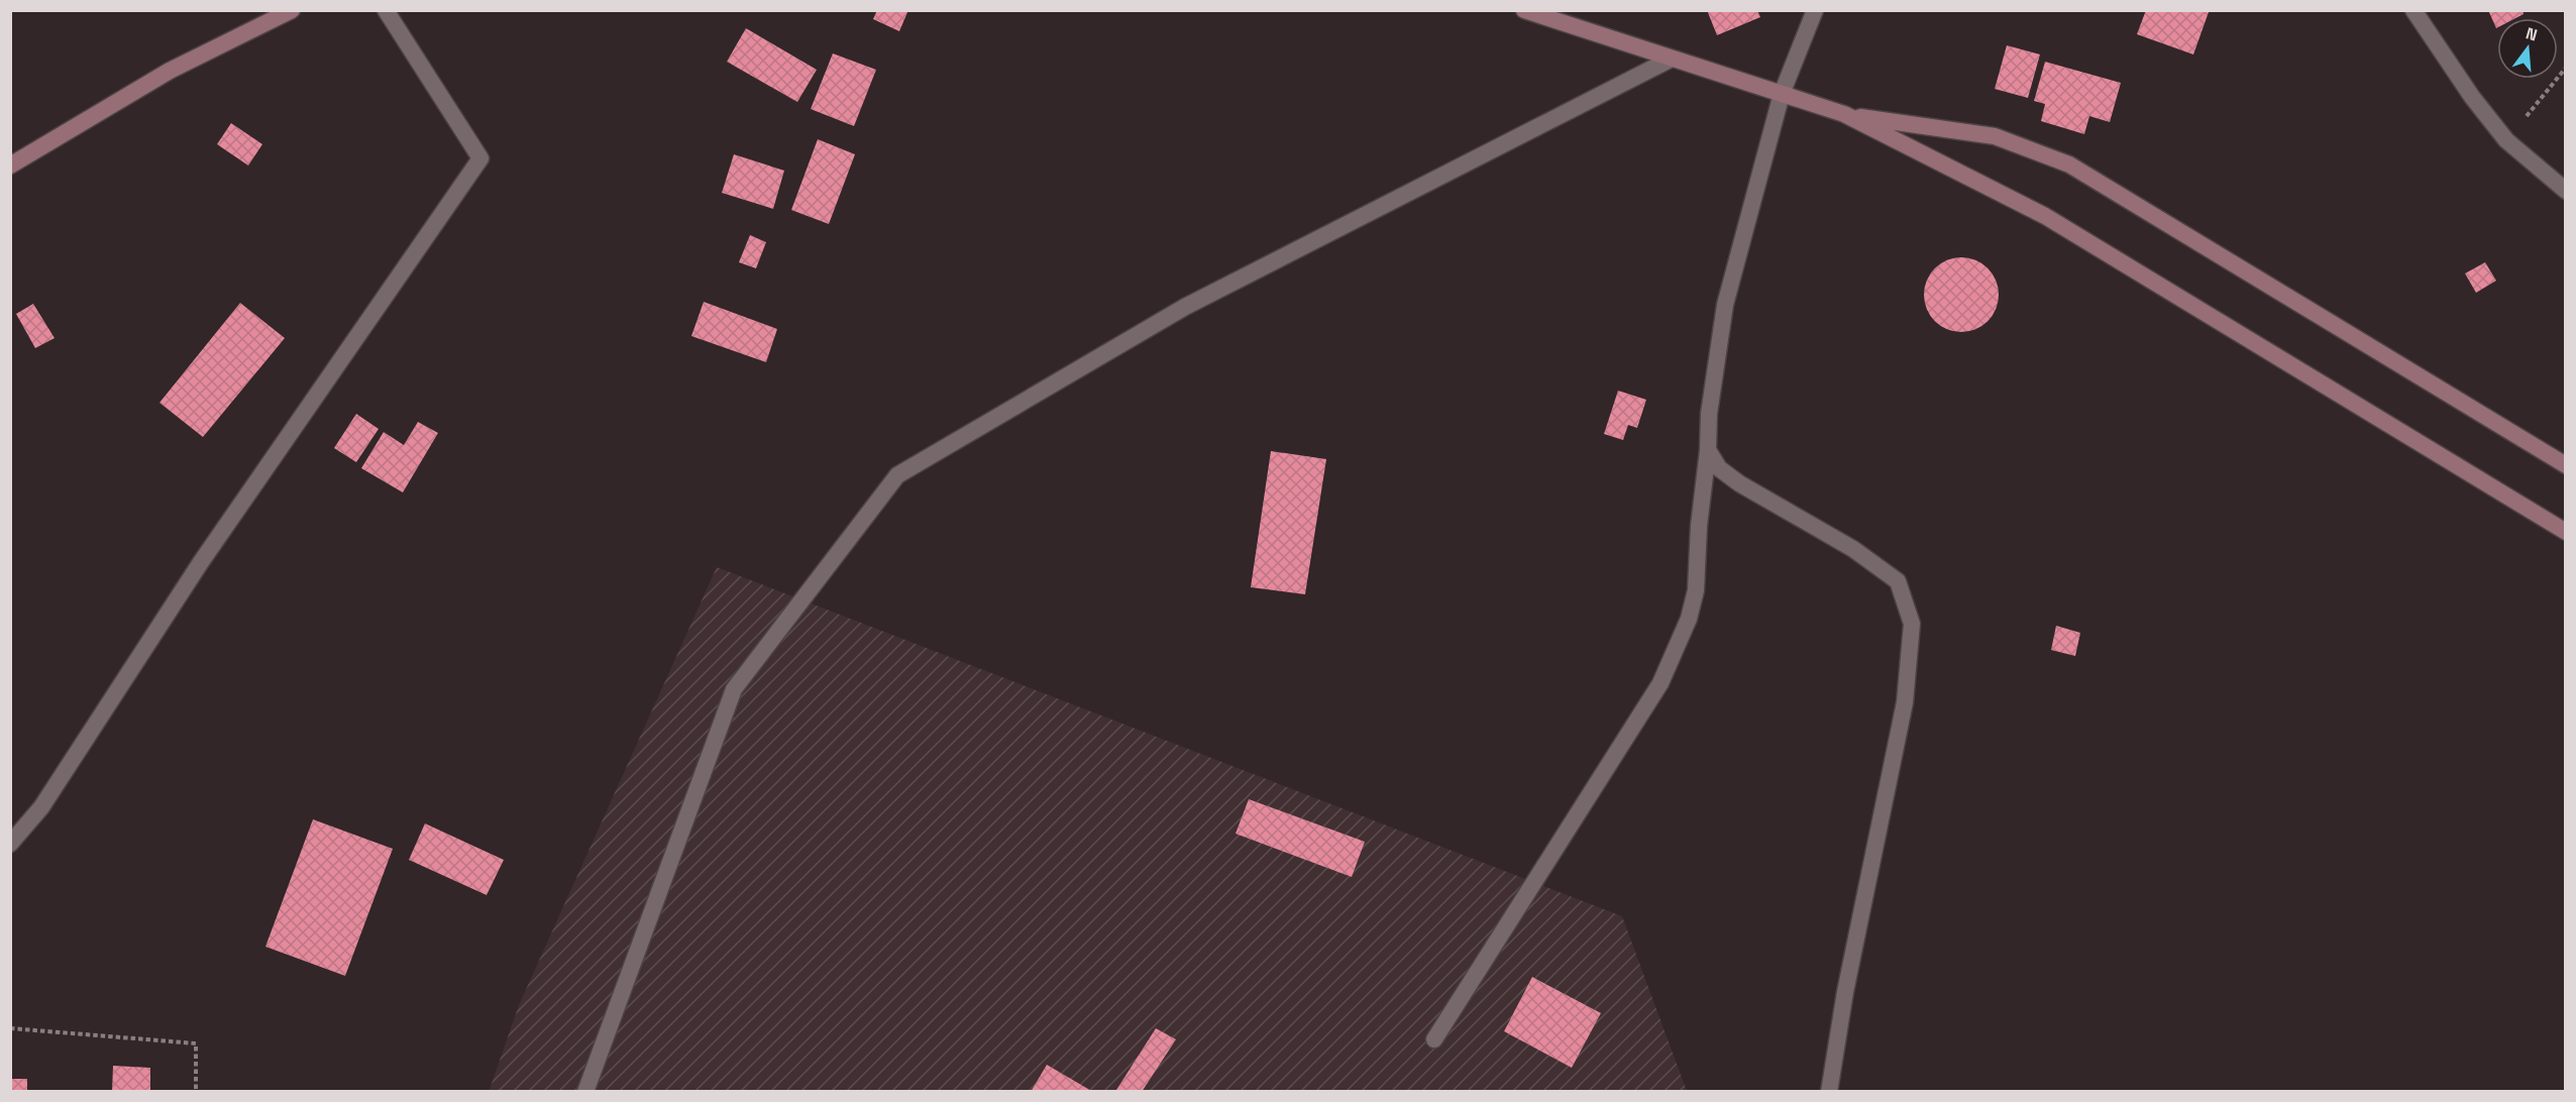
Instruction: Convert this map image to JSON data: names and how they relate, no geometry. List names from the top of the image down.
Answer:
{
  "north": "top"
}
